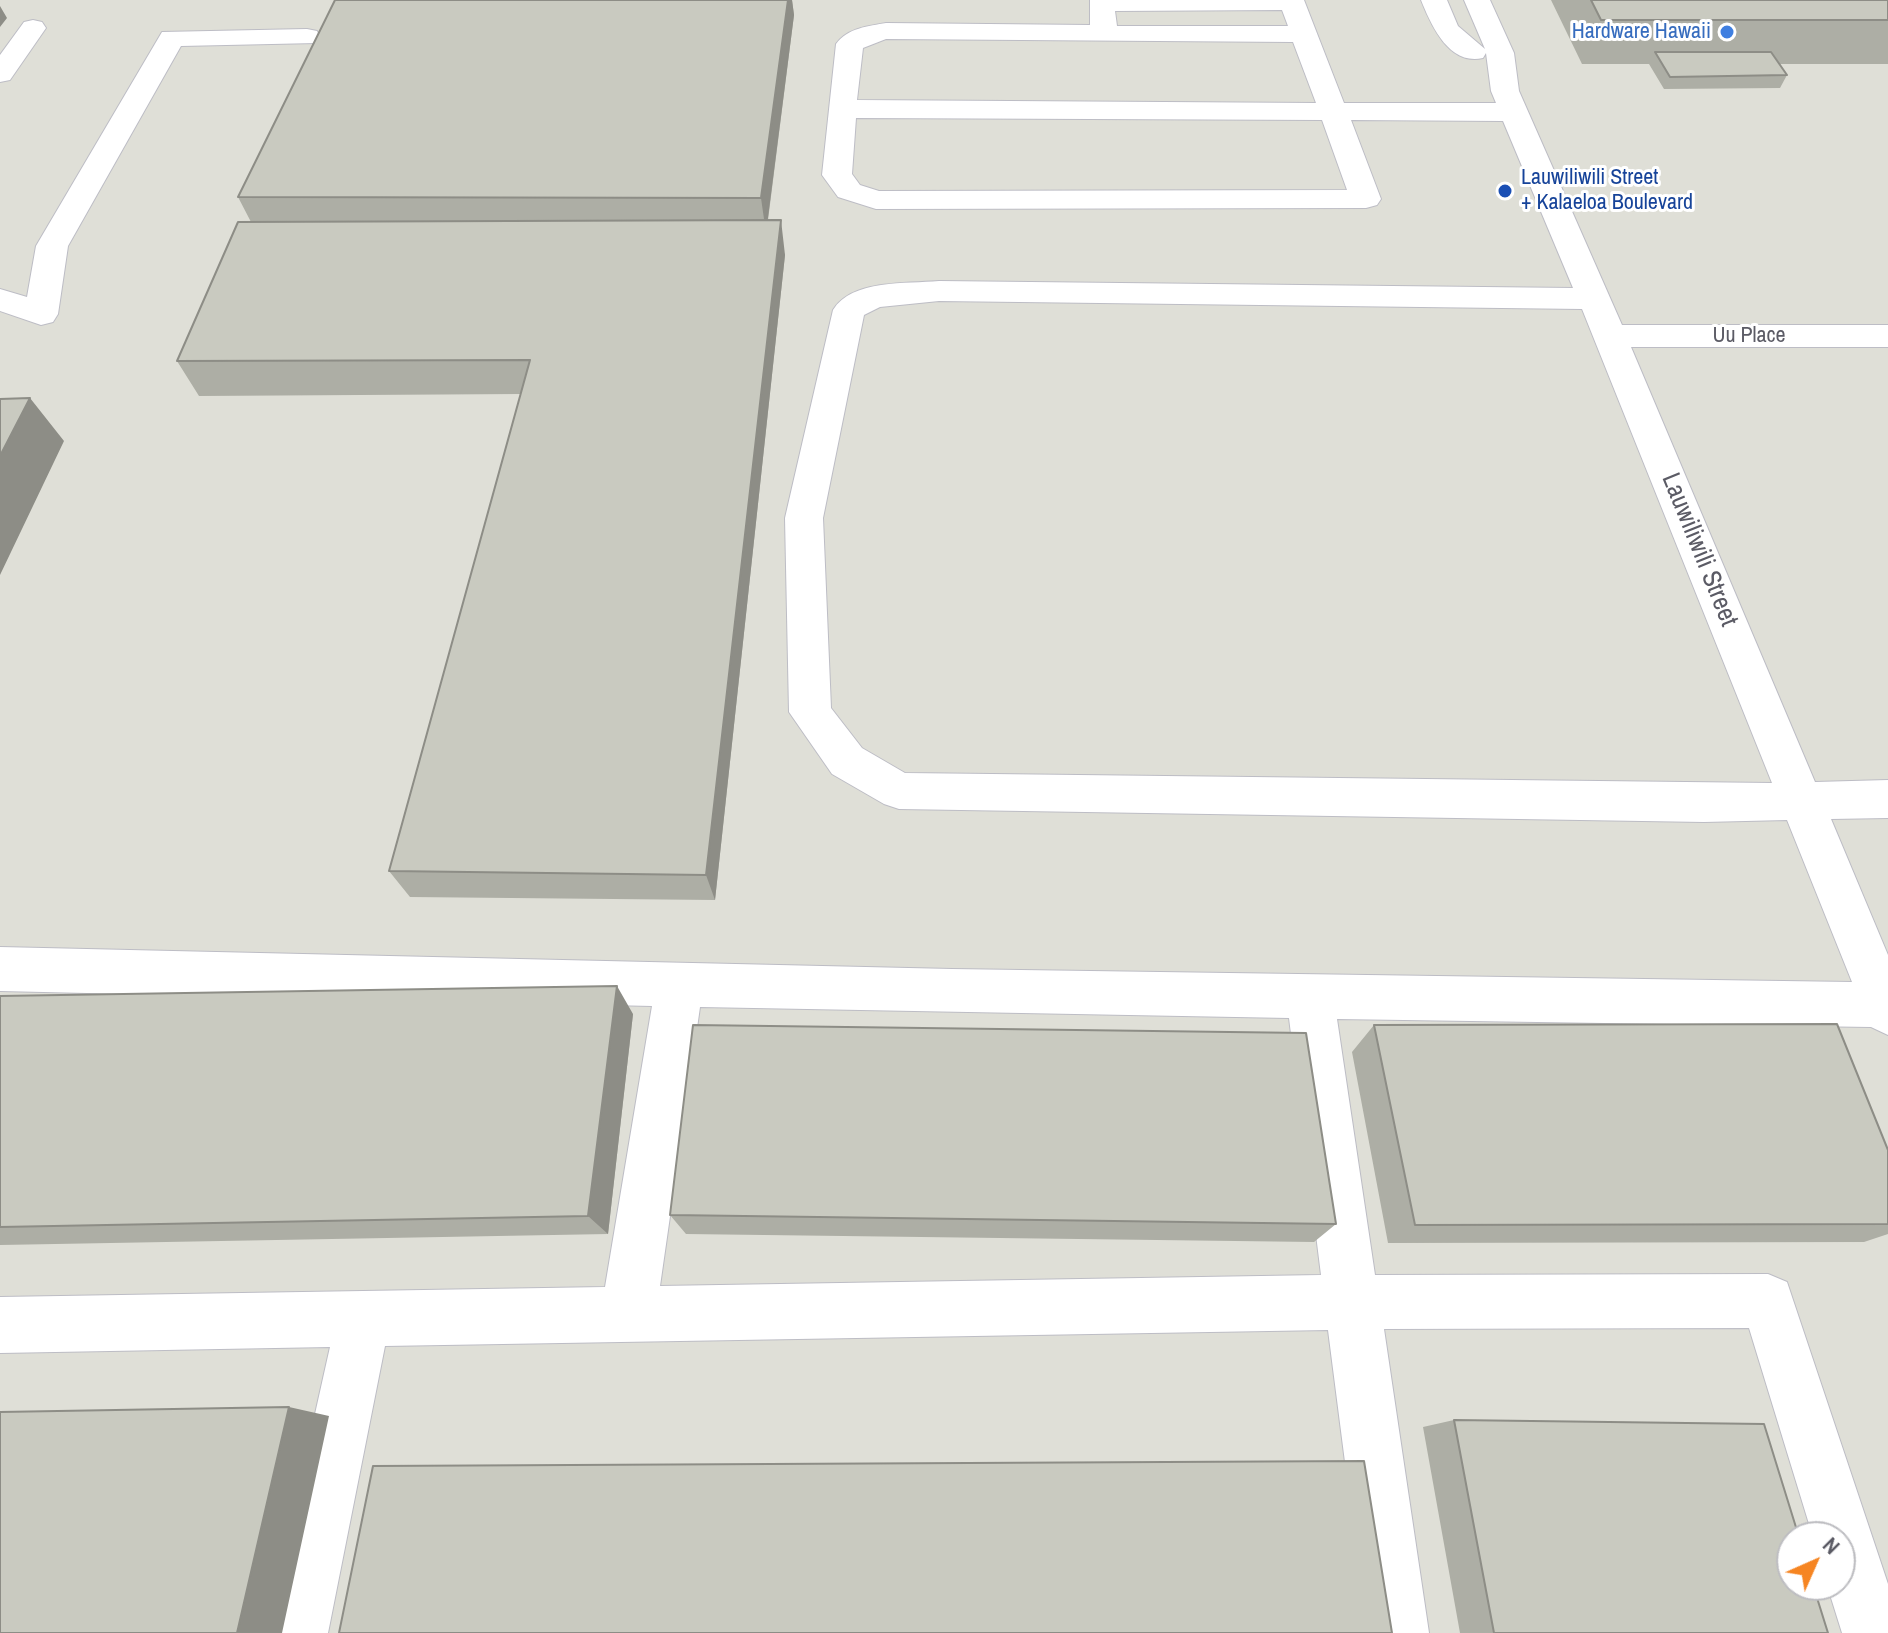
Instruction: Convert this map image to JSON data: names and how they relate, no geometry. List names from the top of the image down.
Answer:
{
  "streets": {
    "street": ["Uu Place", "Lauwiliwili Street"]
  },
  "crossings": [
    ["Uu Place", "Lauwiliwili Street"]
  ],
  "places": ["Hardware Hawaii", "Lauwiliwili Street + Kalaeloa Boulevard"],
  "north": "top right"
}
